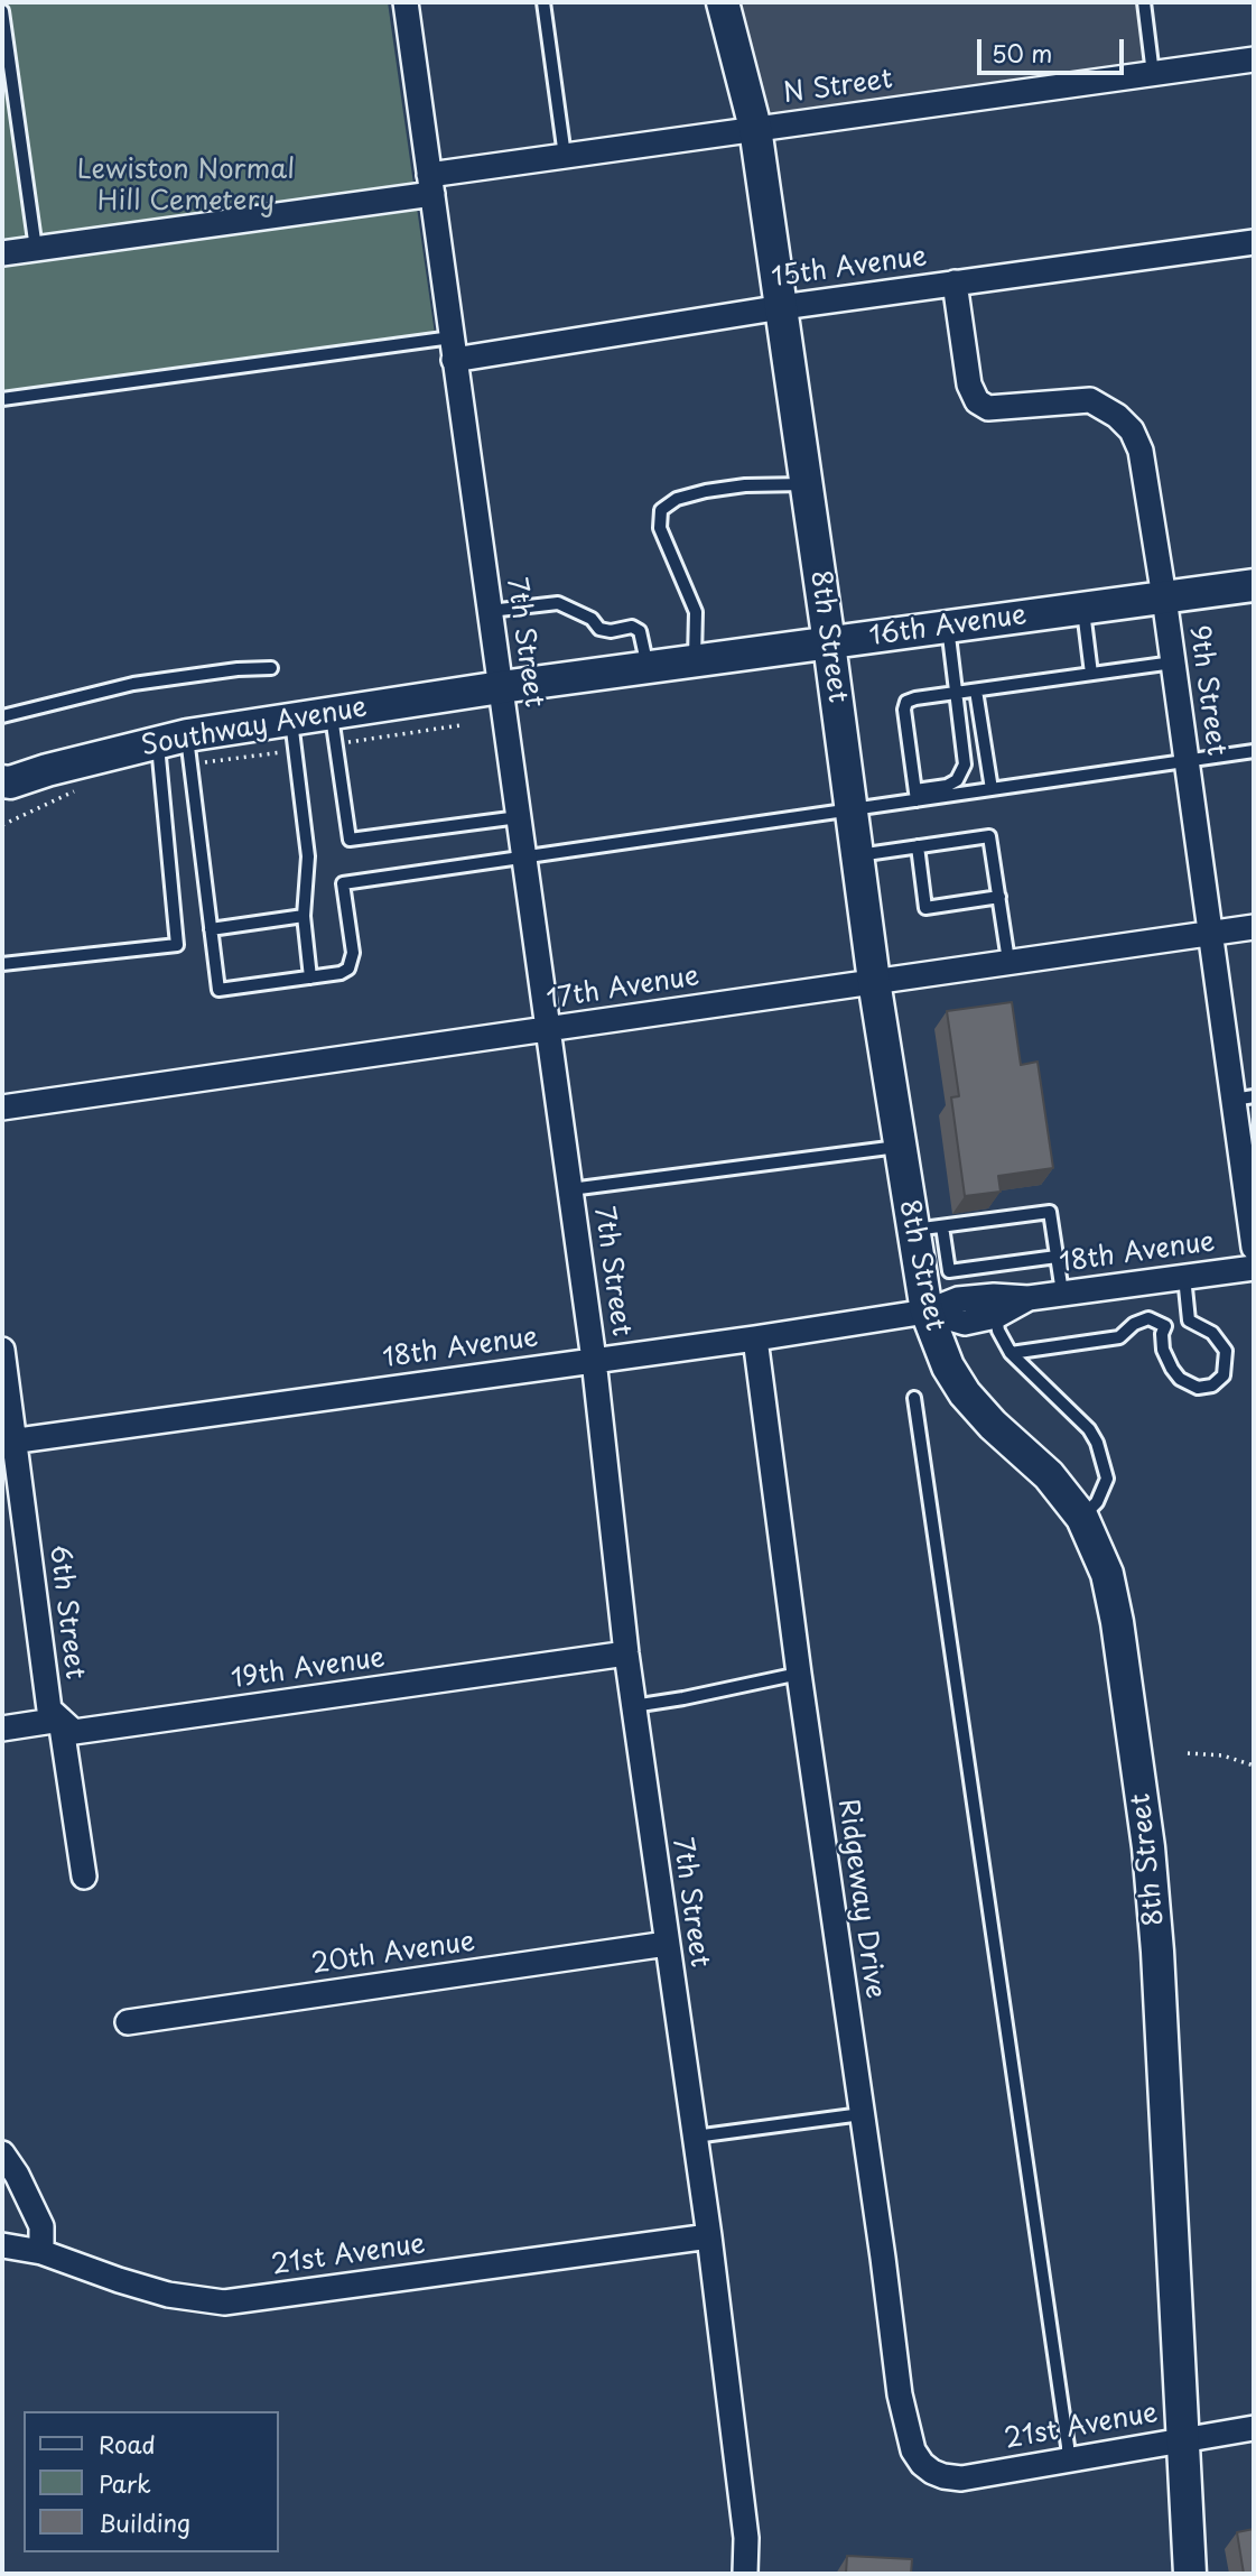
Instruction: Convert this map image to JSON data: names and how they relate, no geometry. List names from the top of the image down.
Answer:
{
  "streets": {
    "main road": ["16th Avenue", "8th Street", "Southway Avenue"],
    "street": [
      "N Street",
      "15th Avenue",
      "7th Street",
      "9th Street",
      "17th Avenue",
      "18th Avenue",
      "6th Street",
      "19th Avenue",
      "Ridgeway Drive",
      "20th Avenue",
      "21st Avenue"
    ]
  },
  "crossings": [
    ["N Street", "8th Street"],
    ["N Street", "7th Street"],
    ["15th Avenue", "8th Street"],
    ["15th Avenue", "7th Street"],
    ["15th Avenue", "9th Street"],
    ["16th Avenue", "8th Street"],
    ["16th Avenue", "7th Street"],
    ["16th Avenue", "9th Street"],
    ["16th Avenue", "Southway Avenue"],
    ["8th Street", "17th Avenue"],
    ["8th Street", "18th Avenue"],
    ["8th Street", "21st Avenue"],
    ["7th Street", "Southway Avenue"],
    ["7th Street", "17th Avenue"],
    ["7th Street", "18th Avenue"],
    ["7th Street", "19th Avenue"],
    ["7th Street", "20th Avenue"],
    ["7th Street", "21st Avenue"],
    ["9th Street", "17th Avenue"],
    ["18th Avenue", "6th Street"],
    ["18th Avenue", "Ridgeway Drive"],
    ["6th Street", "19th Avenue"],
    ["Ridgeway Drive", "21st Avenue"]
  ],
  "parks": ["Lewiston Normal Hill Cemetery"],
  "legend": ["Road", "Park", "Building"],
  "scale_bar": "50 m"
}
